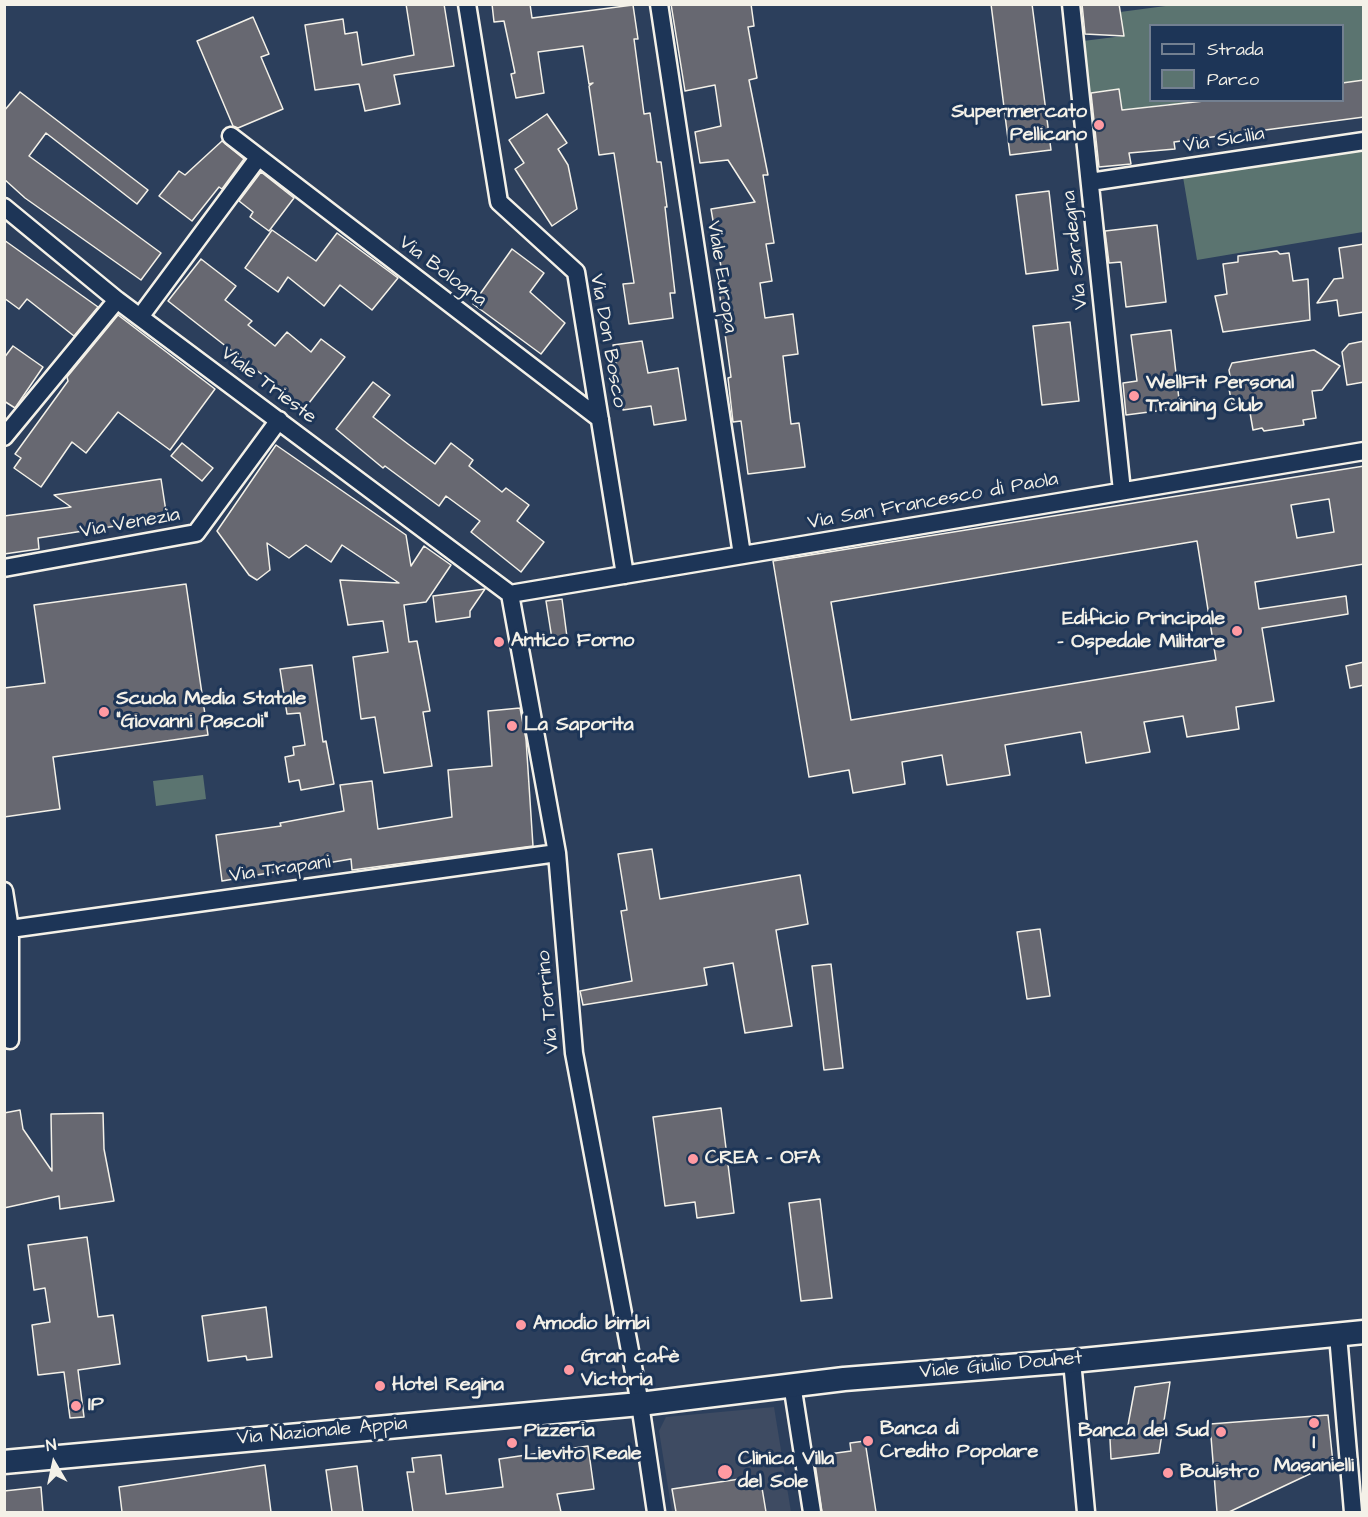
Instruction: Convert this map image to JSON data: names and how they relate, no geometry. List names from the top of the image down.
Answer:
{
  "streets": {
    "main road": ["Viale Giulio Douhet", "Via Nazionale Appia"],
    "street": [
      "Via Sicilia",
      "Via Sardegna",
      "Via Bologna",
      "Viale Europa",
      "Via Don Bosco",
      "Viale Trieste",
      "Via San Francesco di Paola",
      "Via Venezia",
      "Via Trapani",
      "Via Torrino"
    ]
  },
  "crossings": [
    ["Via Sicilia", "Via Sardegna"],
    ["Via Sardegna", "Via San Francesco di Paola"],
    ["Via Bologna", "Via Don Bosco"],
    ["Viale Europa", "Via San Francesco di Paola"],
    ["Via Don Bosco", "Via San Francesco di Paola"],
    ["Viale Trieste", "Via San Francesco di Paola"],
    ["Viale Trieste", "Via Venezia"],
    ["Viale Trieste", "Via Torrino"],
    ["Via San Francesco di Paola", "Via Torrino"],
    ["Via Trapani", "Via Torrino"],
    ["Via Torrino", "Viale Giulio Douhet"],
    ["Via Torrino", "Via Nazionale Appia"],
    ["Viale Giulio Douhet", "Via Nazionale Appia"]
  ],
  "places": [
    "Supermercato Pellicano",
    "WellFit Personal Training Club",
    "Edificio Principale - Ospedale Militare",
    "Antico Forno",
    "Scuola Media Statale \"Giovanni Pascoli\"",
    "La Saporita",
    "CREA - OFA",
    "Amodio bimbi",
    "Gran cafè Victoria",
    "Hotel Regina",
    "IP",
    "I Masanielli",
    "Banca del Sud",
    "Banca di Credito Popolare",
    "Pizzeria Lievito Reale",
    "Clinica Villa del Sole",
    "Bouistro"
  ],
  "legend": ["Strada", "Parco"],
  "north": "top"
}
